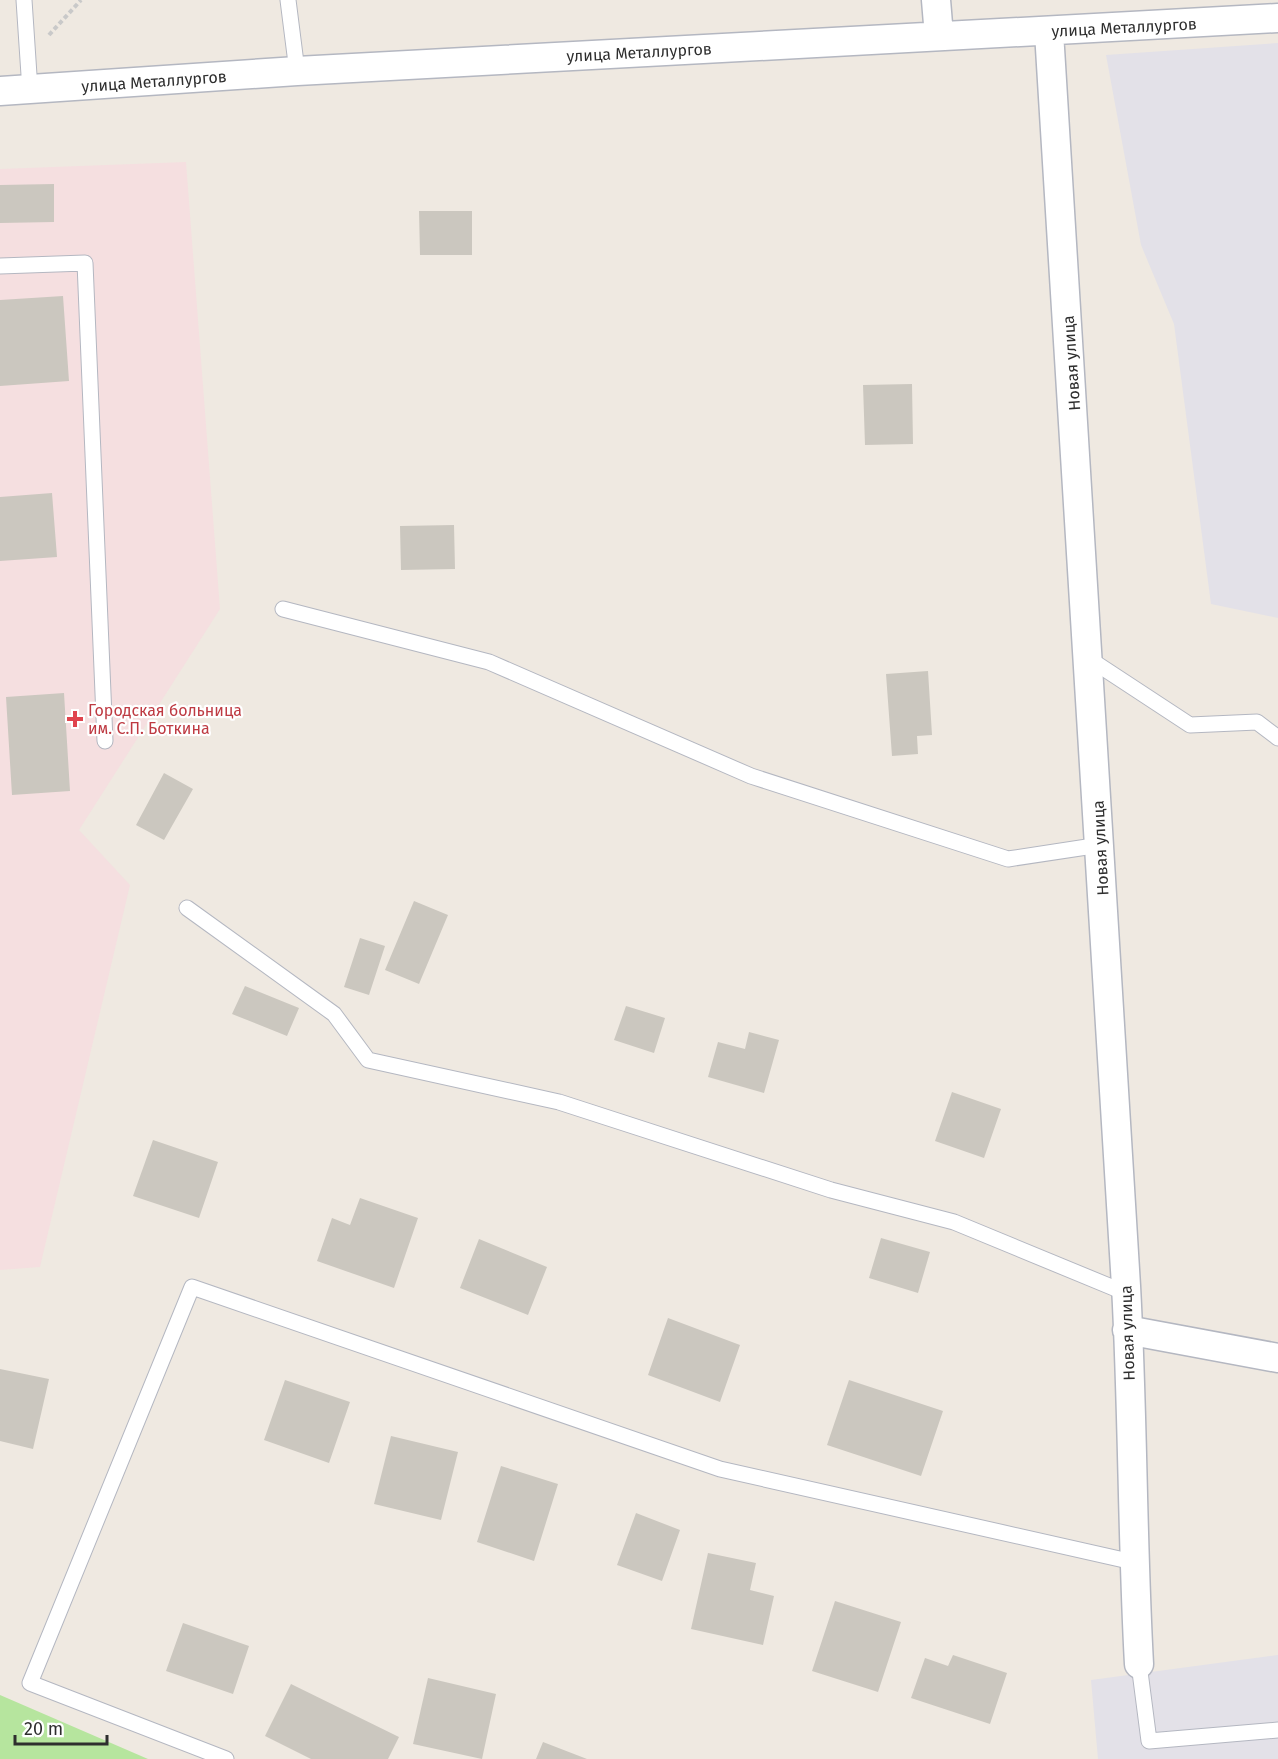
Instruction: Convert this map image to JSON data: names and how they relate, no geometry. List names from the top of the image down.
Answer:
{
  "streets": {
    "street": ["улица Металлургов", "Новая улица"]
  },
  "crossings": [
    ["улица Металлургов", "Новая улица"]
  ],
  "places": {
    "health": ["Городская больница им. С.П. Боткина"]
  },
  "scale_bar": "20 m"
}
